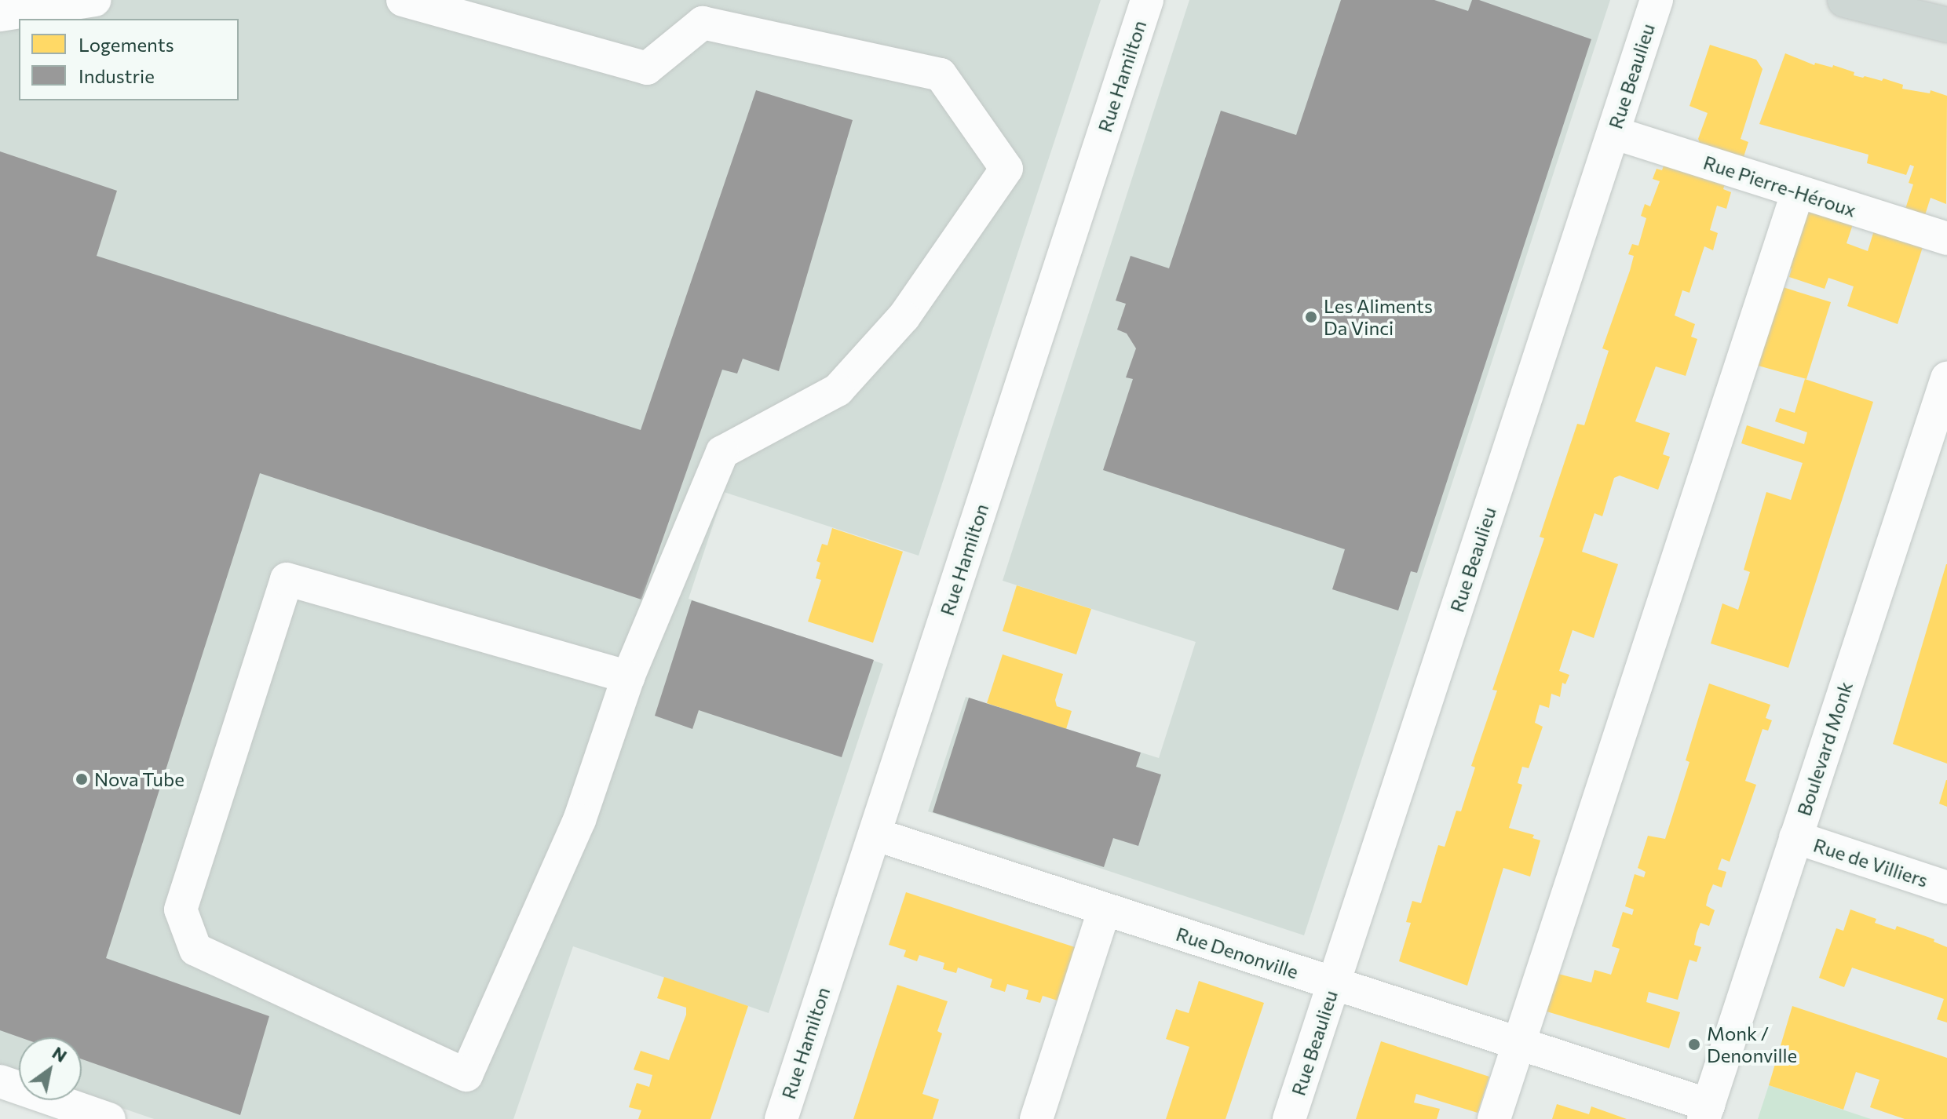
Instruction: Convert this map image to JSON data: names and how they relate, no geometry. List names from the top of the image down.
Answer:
{
  "streets": {
    "street": [
      "Rue Hamilton",
      "Rue Beaulieu",
      "Rue Pierre-Héroux",
      "Boulevard Monk",
      "Rue de Villiers",
      "Rue Denonville"
    ]
  },
  "crossings": [
    ["Rue Hamilton", "Rue Denonville"],
    ["Rue Beaulieu", "Rue Pierre-Héroux"],
    ["Rue Beaulieu", "Rue Denonville"],
    ["Boulevard Monk", "Rue de Villiers"],
    ["Boulevard Monk", "Rue Denonville"]
  ],
  "places": ["Les Aliments Da Vinci", "Nova Tube", "Monk / Denonville"],
  "legend": ["Logements", "Industrie"],
  "north": "top right"
}
